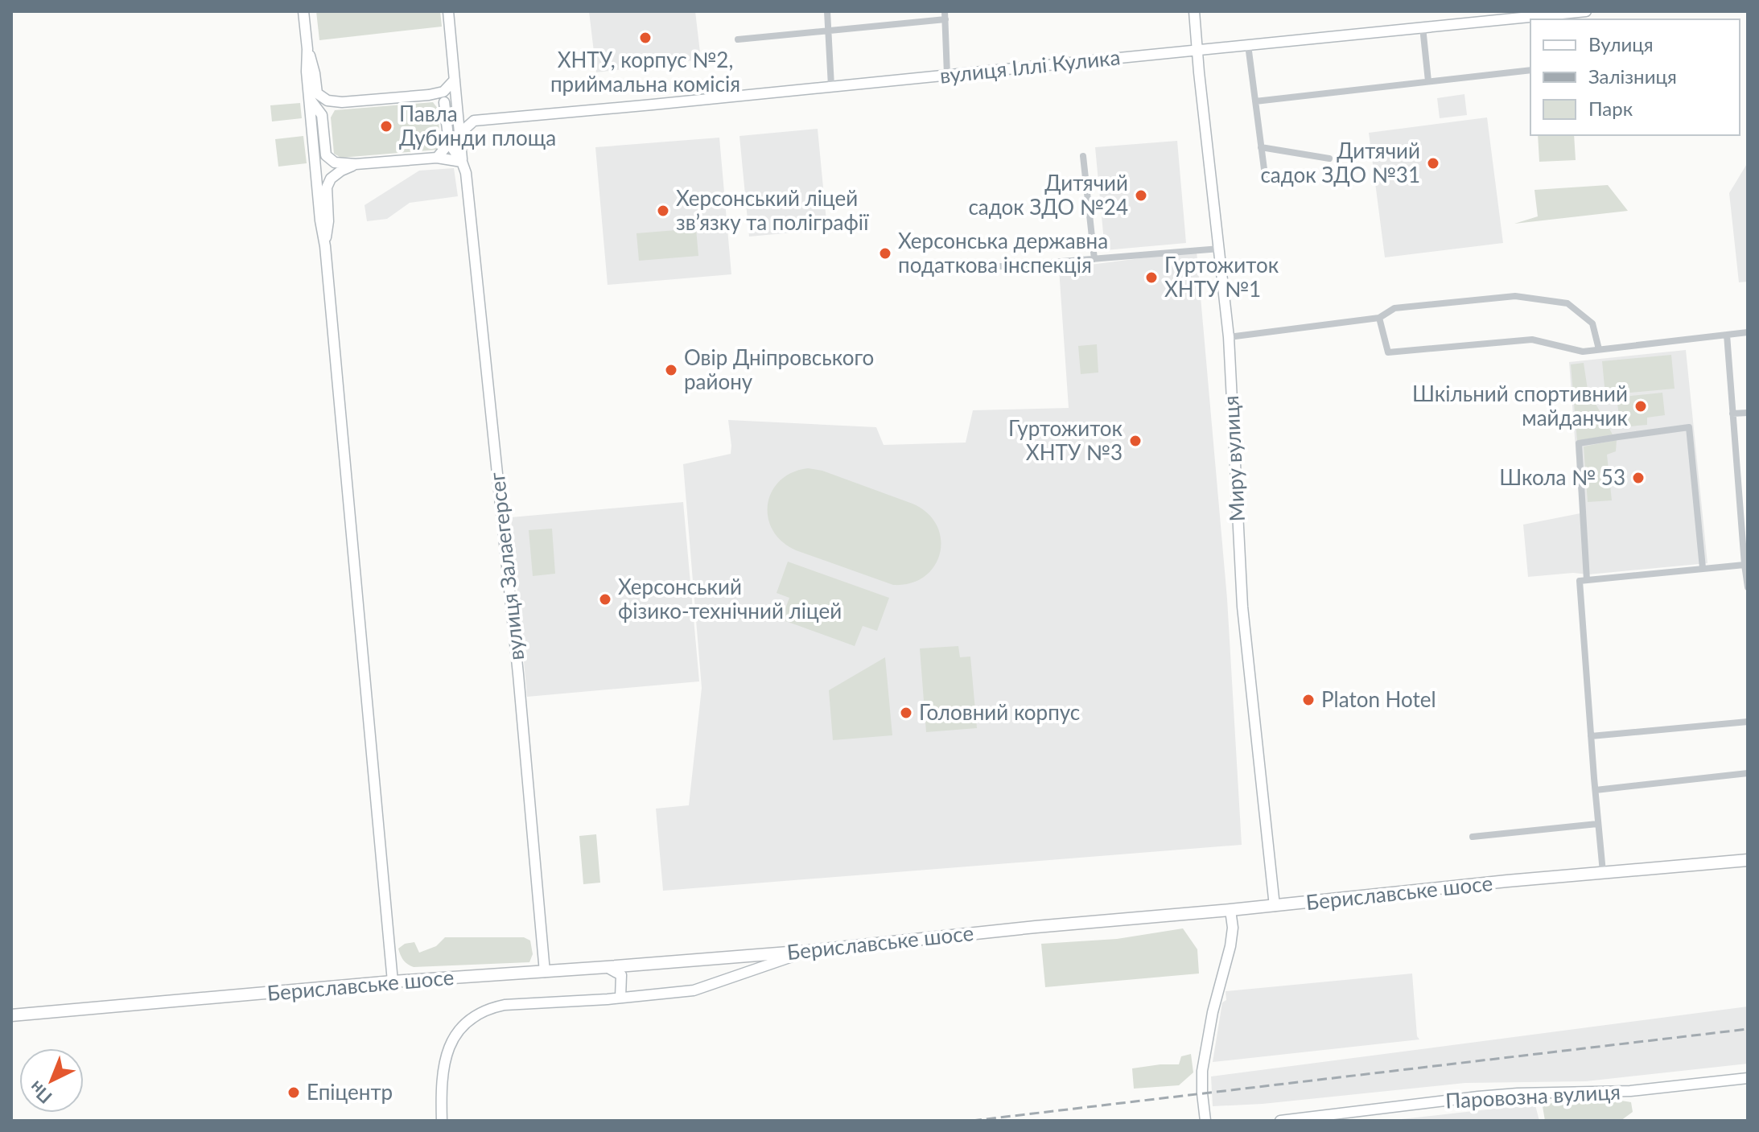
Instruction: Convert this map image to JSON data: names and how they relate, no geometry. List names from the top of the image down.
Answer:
{
  "streets": {
    "main road": ["Бериславське шосе"],
    "street": [
      "вулиця Іллі Кулика",
      "Миру вулиця",
      "вулиця Залаегерсег",
      "Паровозна вулиця"
    ]
  },
  "crossings": [
    ["вулиця Іллі Кулика", "Миру вулиця"],
    ["Миру вулиця", "Бериславське шосе"],
    ["вулиця Залаегерсег", "Бериславське шосе"]
  ],
  "places": [
    "ХНТУ, корпус №2, приймальна комісія",
    "Павла Дубинди площа",
    "Дитячий садок ЗДО №31",
    "Дитячий садок ЗДО №24",
    "Херсонський ліцей зв’язку та поліграфії",
    "Херсонська державна податкова інспекція",
    "Гуртожиток ХНТУ №1",
    "Овір Дніпровського району",
    "Шкільний спортивний майданчик",
    "Гуртожиток ХНТУ №3",
    "Школа № 53",
    "Херсонський фізико-технічний ліцей",
    "Platon Hotel",
    "Головний корпус",
    "Епіцентр"
  ],
  "legend": ["Вулиця", "Залізниця", "Парк"],
  "north": "bottom left"
}
